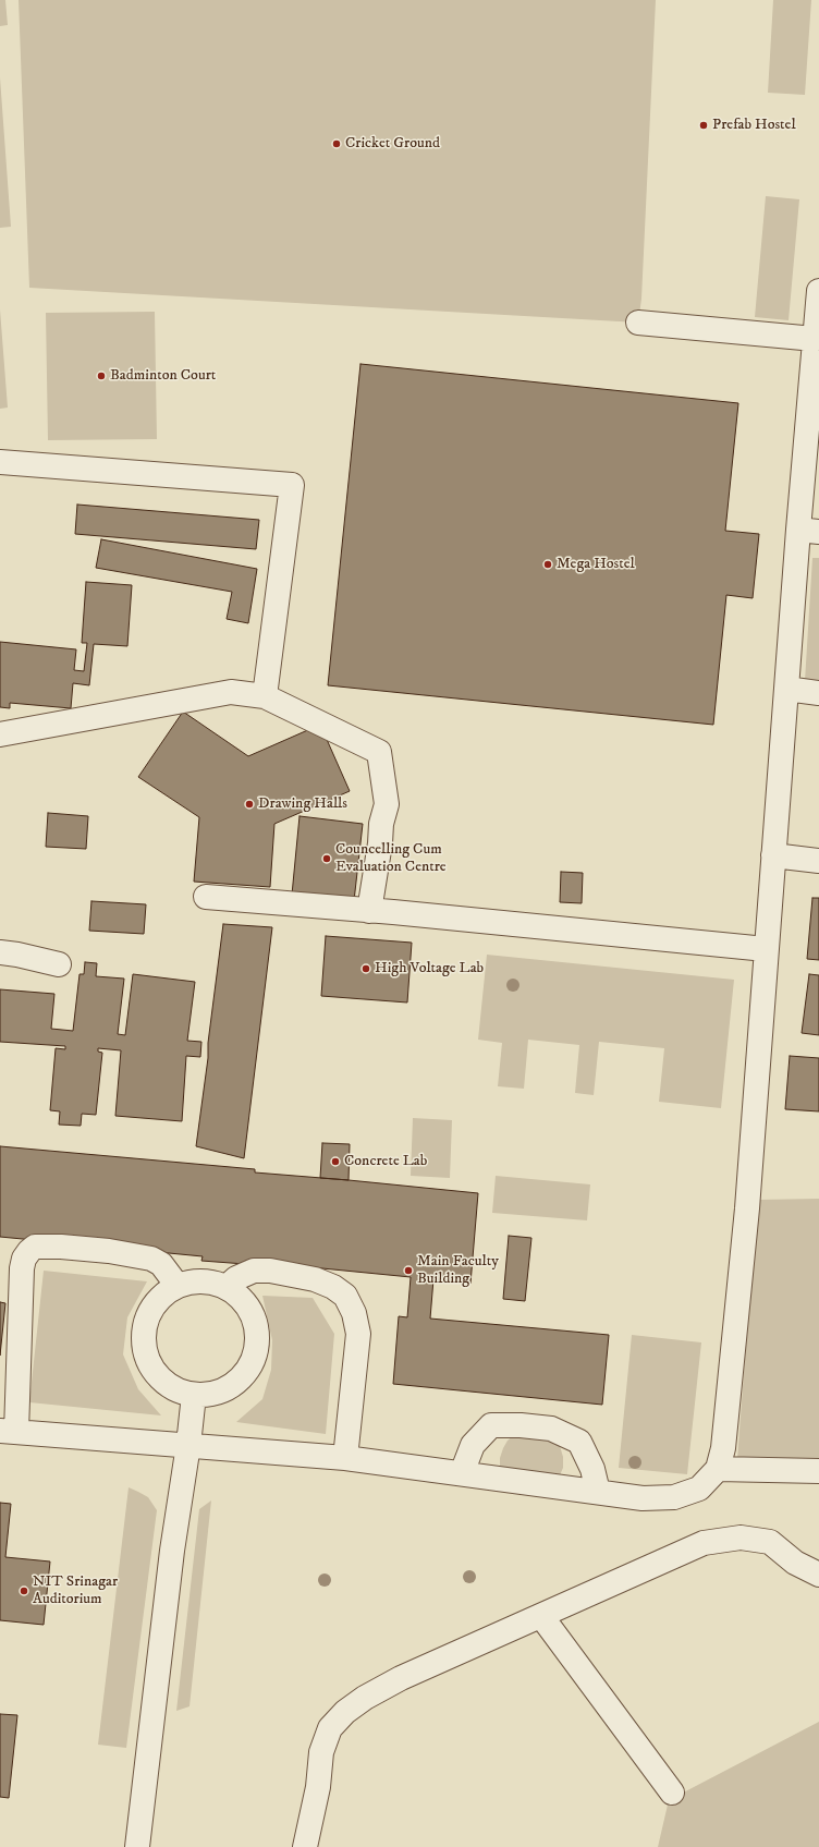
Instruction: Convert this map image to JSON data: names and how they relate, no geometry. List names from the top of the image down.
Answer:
{
  "places": [
    "Prefab Hostel",
    "Cricket Ground",
    "Badminton Court",
    "Mega Hostel",
    "Drawing Halls",
    "Councelling Cum Evaluation Centre",
    "High Voltage Lab",
    "Concrete Lab",
    "Main Faculty Building",
    "NIT Srinagar Auditorium"
  ]
}
